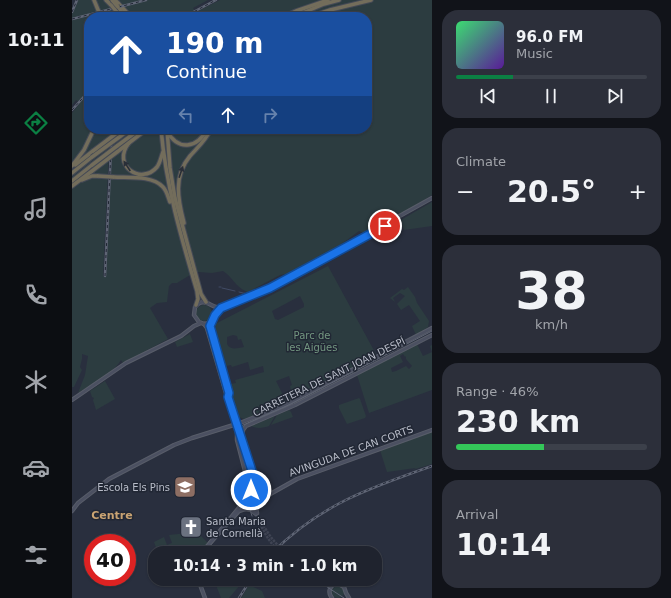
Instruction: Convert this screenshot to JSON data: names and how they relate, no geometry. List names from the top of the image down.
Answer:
{
  "streets": {
    "street": ["CARRETERA DE SANT JOAN DESPÍ", "AVINGUDA DE CAN CORTS"]
  },
  "districts": ["Centre"],
  "parks": ["Parc de les Aigües"],
  "places": {
    "school or university": ["Escola Els Pins"],
    "church": ["Santa Maria de Cornellà"]
  },
  "page": {
    "tabs": "10:11",
    "turn": ["190 m", "Continue"],
    "song": ["96.0 FM", "Music"],
    "tile": [
      "Climate",
      ["38", "km/h"],
      ["Range · 46%", "230 km"],
      ["Arrival", "10:14"]
    ],
    "heat": ["−", "20.5°", "+"],
    "limit": "40",
    "trip": "10:14 · 3 min · 1.0 km"
  }
}
